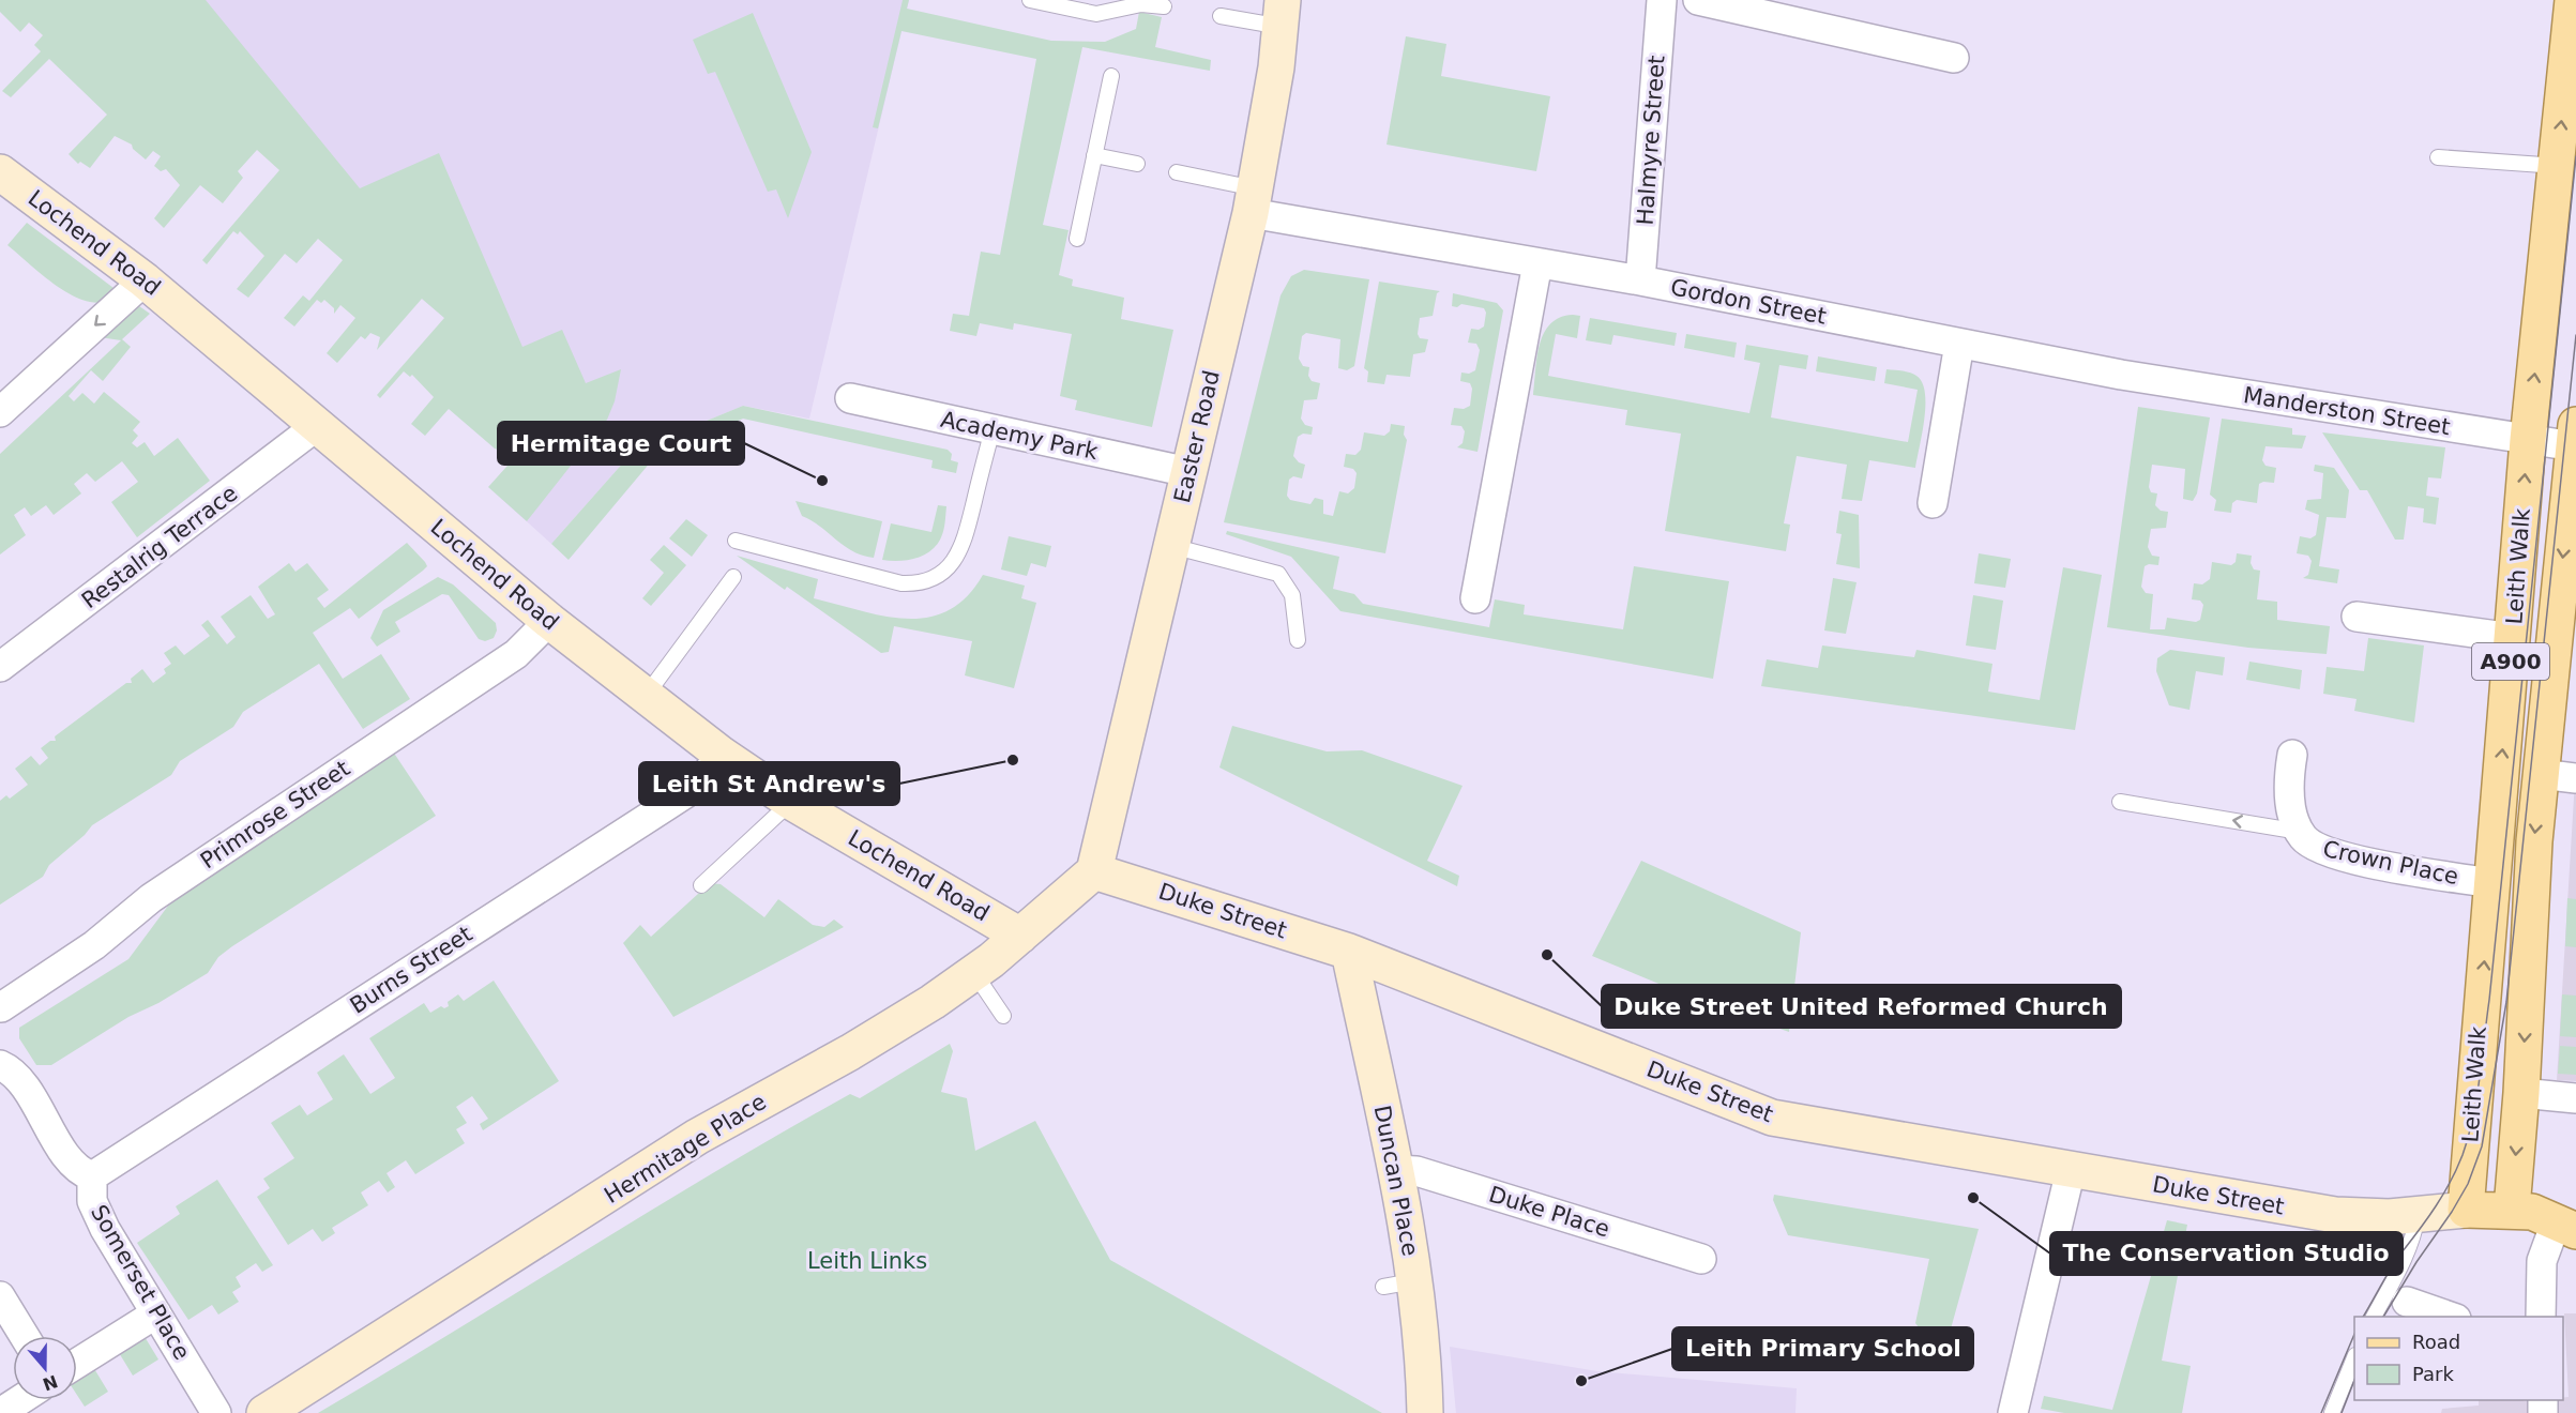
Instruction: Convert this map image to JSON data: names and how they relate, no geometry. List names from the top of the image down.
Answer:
{
  "streets": {
    "main road": ["Leith Walk", "A900"],
    "street": [
      "Halmyre Street",
      "Lochend Road",
      "Gordon Street",
      "Manderston Street",
      "Academy Park",
      "Easter Road",
      "Restalrig Terrace",
      "Primrose Street",
      "Crown Place",
      "Duke Street",
      "Burns Street",
      "Hermitage Place",
      "Duncan Place",
      "Duke Place",
      "Somerset Place"
    ]
  },
  "crossings": [
    ["Halmyre Street", "Gordon Street"],
    ["Lochend Road", "Restalrig Terrace"],
    ["Lochend Road", "Primrose Street"],
    ["Lochend Road", "Burns Street"],
    ["Lochend Road", "Hermitage Place"],
    ["Gordon Street", "Manderston Street"],
    ["Gordon Street", "Easter Road"],
    ["Manderston Street", "Leith Walk"],
    ["Academy Park", "Easter Road"],
    ["Easter Road", "Duke Street"],
    ["Easter Road", "Hermitage Place"],
    ["Leith Walk", "Crown Place"],
    ["Leith Walk", "Duke Street"],
    ["Duke Street", "Hermitage Place"],
    ["Duke Street", "Duncan Place"],
    ["Burns Street", "Somerset Place"],
    ["Duncan Place", "Duke Place"]
  ],
  "parks": ["Leith Links"],
  "places": [
    "Hermitage Court",
    "Leith St Andrew's",
    "Duke Street United Reformed Church",
    "The Conservation Studio",
    "Leith Primary School"
  ],
  "legend": ["Road", "Park"],
  "north": "bottom"
}
